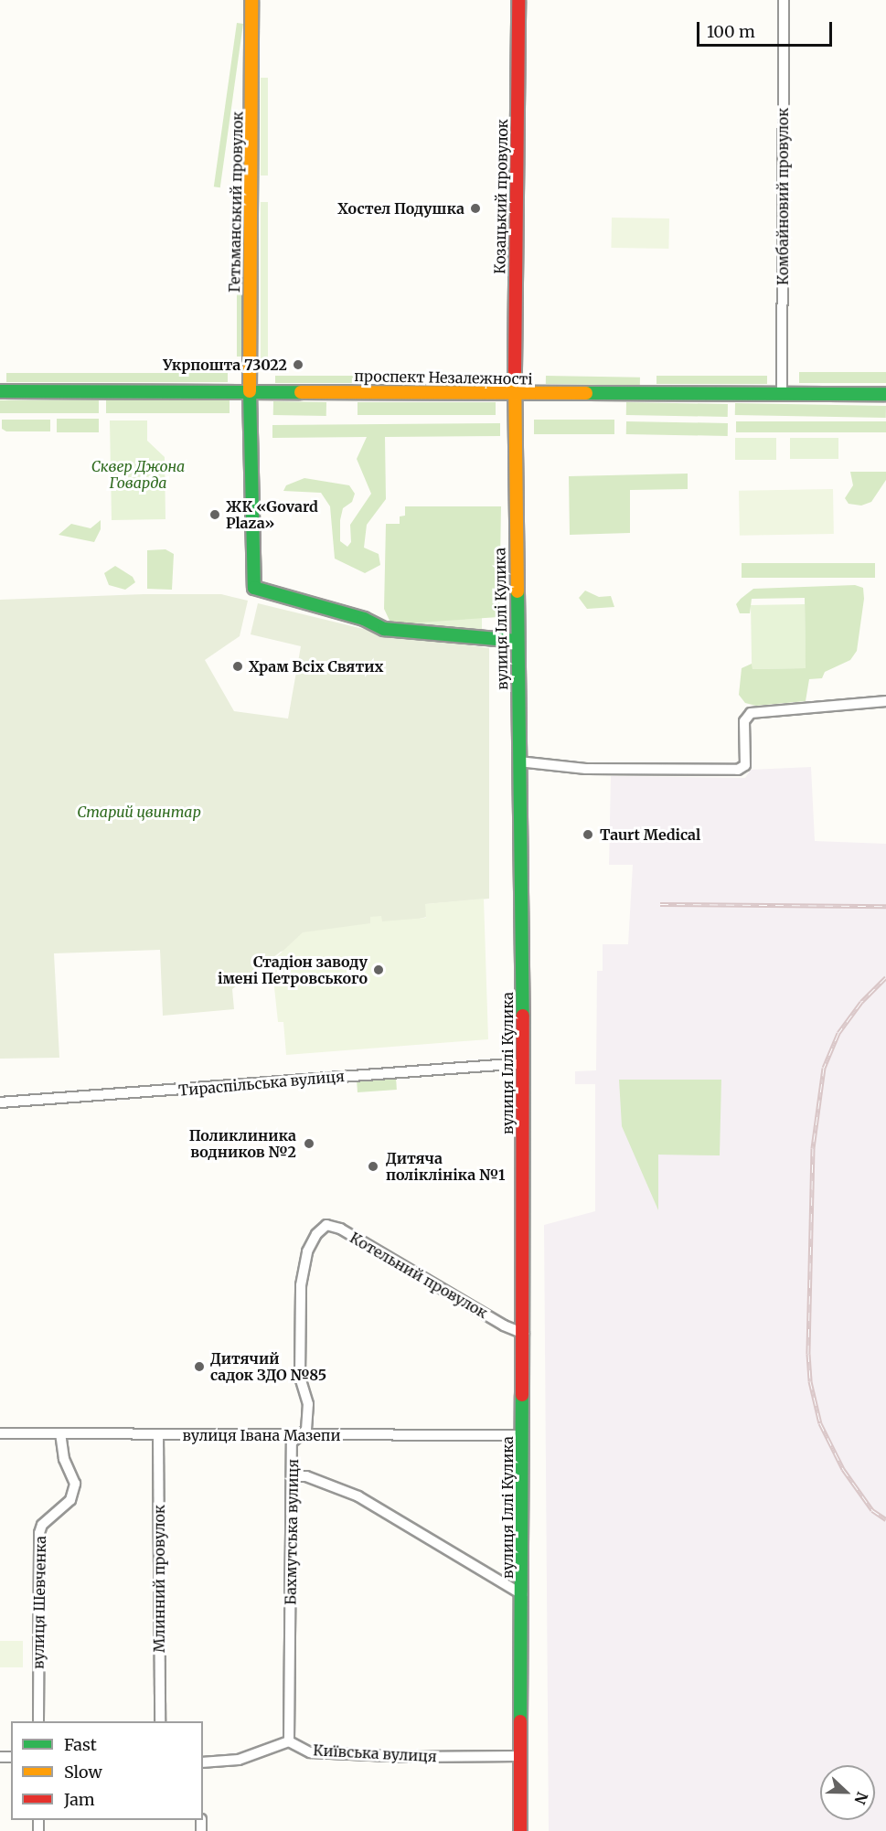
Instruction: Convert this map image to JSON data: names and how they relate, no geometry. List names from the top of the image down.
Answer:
{
  "streets": {
    "street": [
      "Козацький провулок",
      "Комбайновий провулок",
      "Гетьманський провулок",
      "проспект Незалежності",
      "вулиця Іллі Кулика",
      "Тираспільська вулиця",
      "Котельний провулок",
      "вулиця Івана Мазепи",
      "Бахмутська вулиця",
      "Млинний провулок",
      "вулиця Шевченка",
      "Київська вулиця"
    ]
  },
  "crossings": [
    ["Козацький провулок", "проспект Незалежності"],
    ["Козацький провулок", "вулиця Іллі Кулика"],
    ["Комбайновий провулок", "проспект Незалежності"],
    ["Гетьманський провулок", "проспект Незалежності"],
    ["Гетьманський провулок", "вулиця Іллі Кулика"],
    ["проспект Незалежності", "вулиця Іллі Кулика"],
    ["вулиця Іллі Кулика", "Тираспільська вулиця"],
    ["вулиця Іллі Кулика", "Котельний провулок"],
    ["вулиця Іллі Кулика", "вулиця Івана Мазепи"],
    ["вулиця Іллі Кулика", "Київська вулиця"],
    ["Котельний провулок", "Бахмутська вулиця"],
    ["вулиця Івана Мазепи", "Бахмутська вулиця"],
    ["вулиця Івана Мазепи", "Млинний провулок"],
    ["вулиця Івана Мазепи", "вулиця Шевченка"],
    ["Бахмутська вулиця", "Київська вулиця"]
  ],
  "parks": ["Сквер Джона Говарда", "Старий цвинтар"],
  "places": [
    "Хостел Подушка",
    "Укрпошта 73022",
    "ЖК «Govard Plaza»",
    "Храм Всіх Святих",
    "Taurt Medical",
    "Стадіон заводу імені Петровського",
    "Поликлиника водников №2",
    "Дитяча поліклініка №1",
    "Дитячий садок ЗДО №85"
  ],
  "legend": ["Fast", "Slow", "Jam"],
  "scale_bar": "100 m",
  "north": "right"
}
